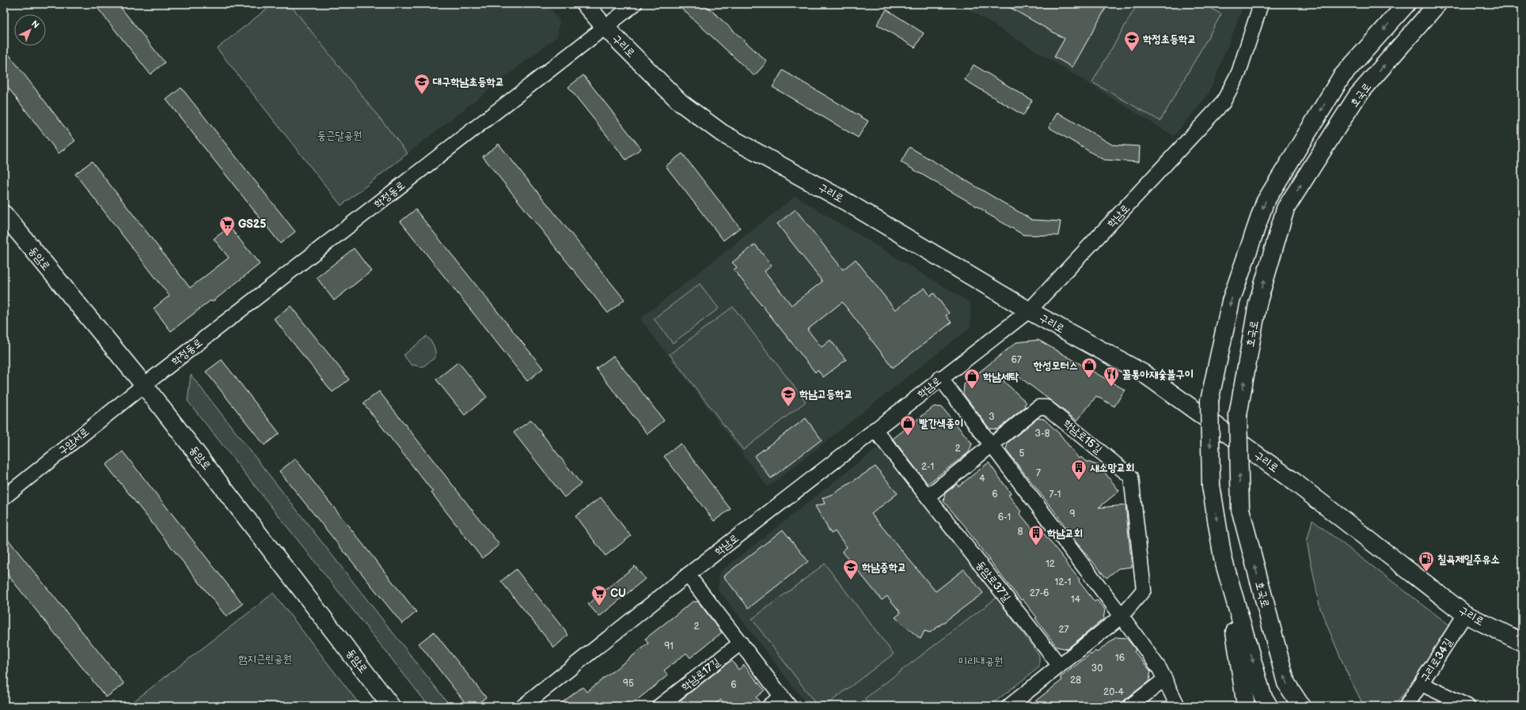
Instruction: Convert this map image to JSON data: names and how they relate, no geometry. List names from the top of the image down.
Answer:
{
  "streets": {
    "main road": ["구리로", "호국로", "동암로"],
    "street": [
      "학정동로",
      "학남로",
      "학남로15길",
      "구암서로",
      "동암로37길",
      "구리로34길",
      "학남로17길"
    ]
  },
  "crossings": [
    ["구리로", "학정동로"],
    ["구리로", "학남로"],
    ["구리로", "구리로34길"],
    ["학정동로", "동암로"],
    ["학정동로", "구암서로"],
    ["학남로", "동암로37길"],
    ["동암로", "구암서로"],
    ["학남로15길", "동암로37길"]
  ],
  "parks": ["둥근달공원", "함지근린공원", "미리내공원"],
  "places": {
    "school or university": [
      "학정초등학교",
      "대구학남초등학교",
      "학남고등학교",
      "학남중학교"
    ],
    "supermarket": ["GS25", "CU"],
    "shop": ["한성모터스", "학남세탁", "빨간색종이"],
    "restaurant": ["꼴통아재숯불구이"],
    "building": ["새소망교회", "학남교회"],
    "fuel station": ["칠곡제일주유소"]
  },
  "house_numbers": [
    "67",
    "3",
    "3-8",
    "2",
    "5",
    "2-1",
    "7",
    "4",
    "6",
    "7-1",
    "9",
    "6-1",
    "8",
    "12",
    "12-1",
    "27-6",
    "14",
    "2",
    "27",
    "91",
    "16",
    "30",
    "28",
    "95",
    "6",
    "20-4"
  ],
  "north": "top right"
}
